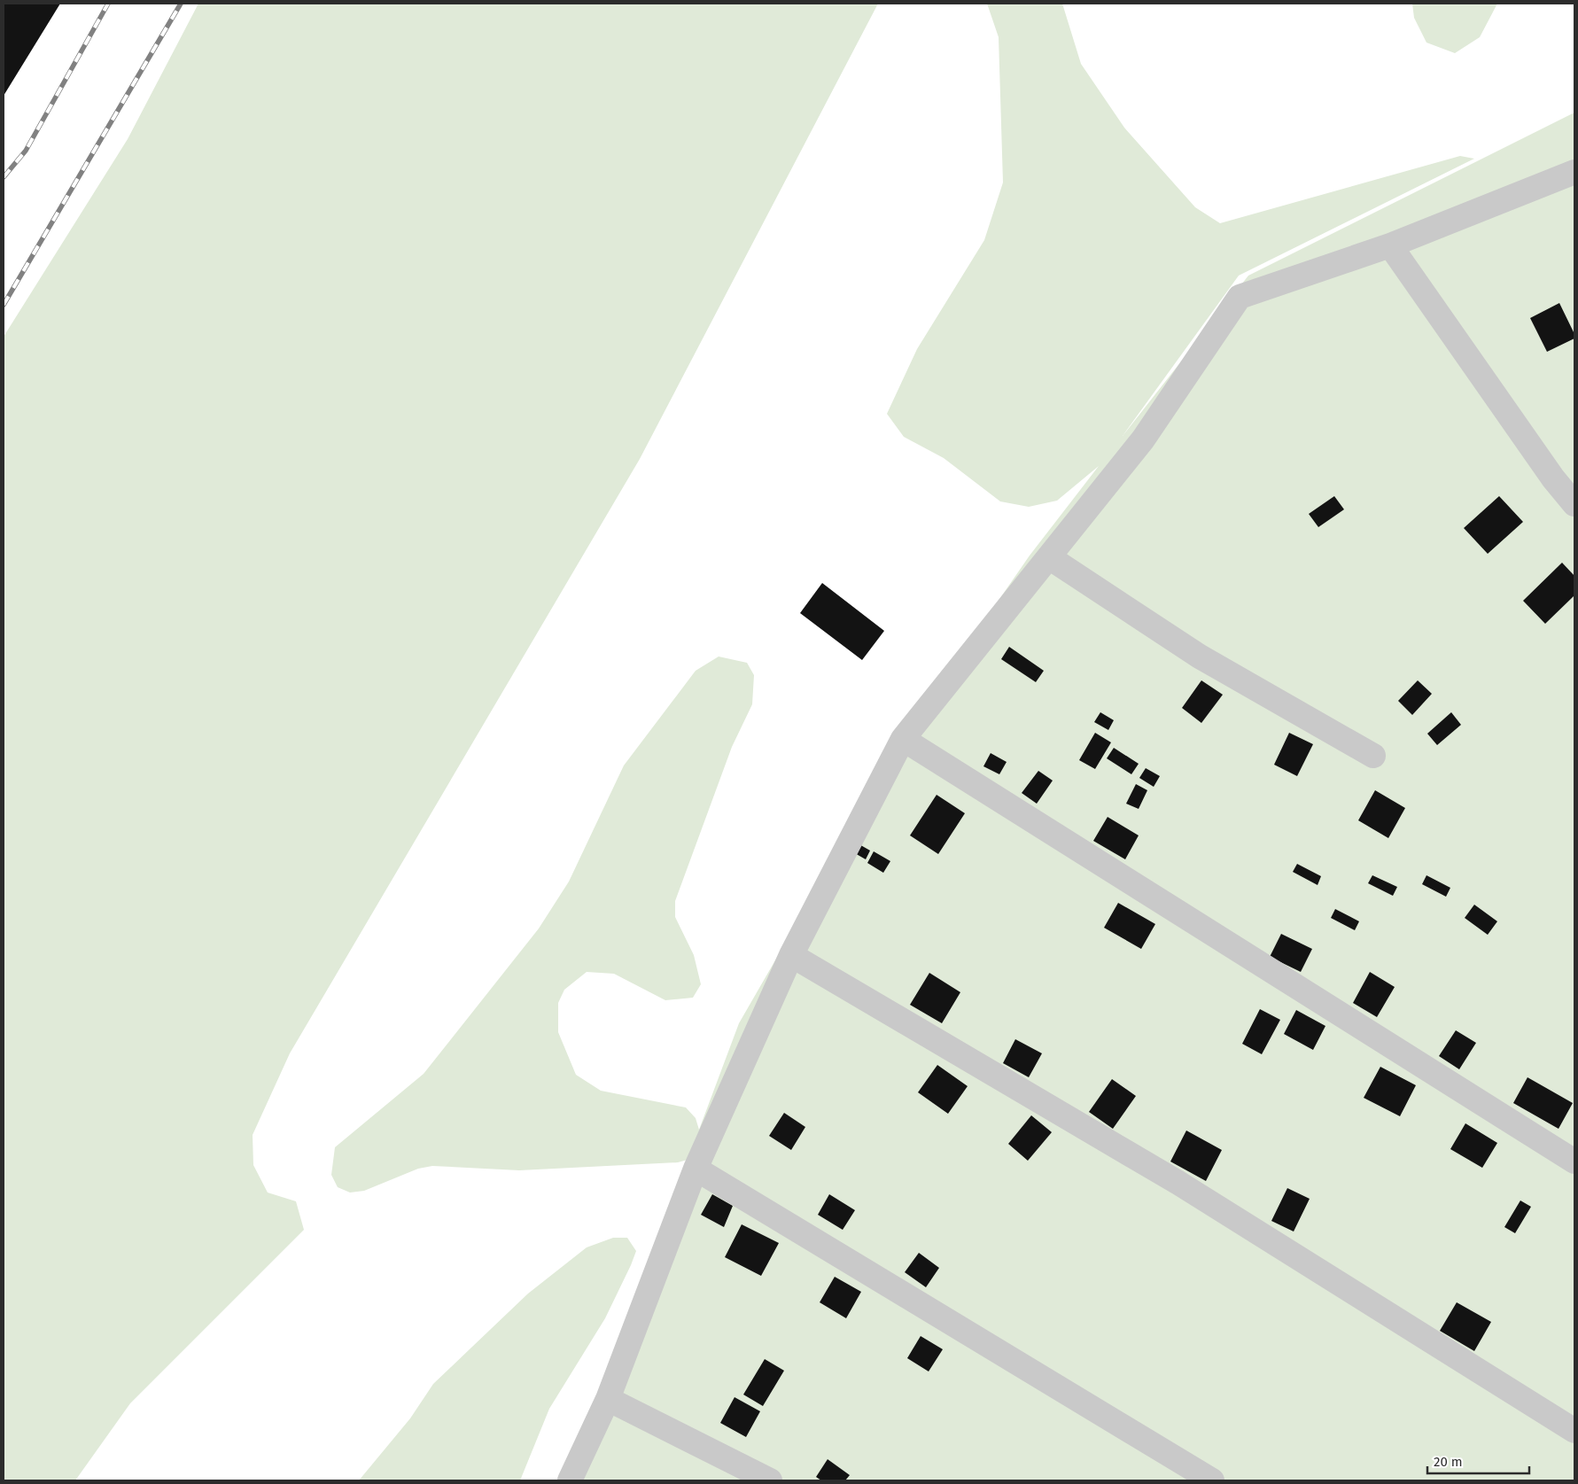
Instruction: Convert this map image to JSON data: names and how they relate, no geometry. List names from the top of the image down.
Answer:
{
  "scale_bar": "20 m"
}
